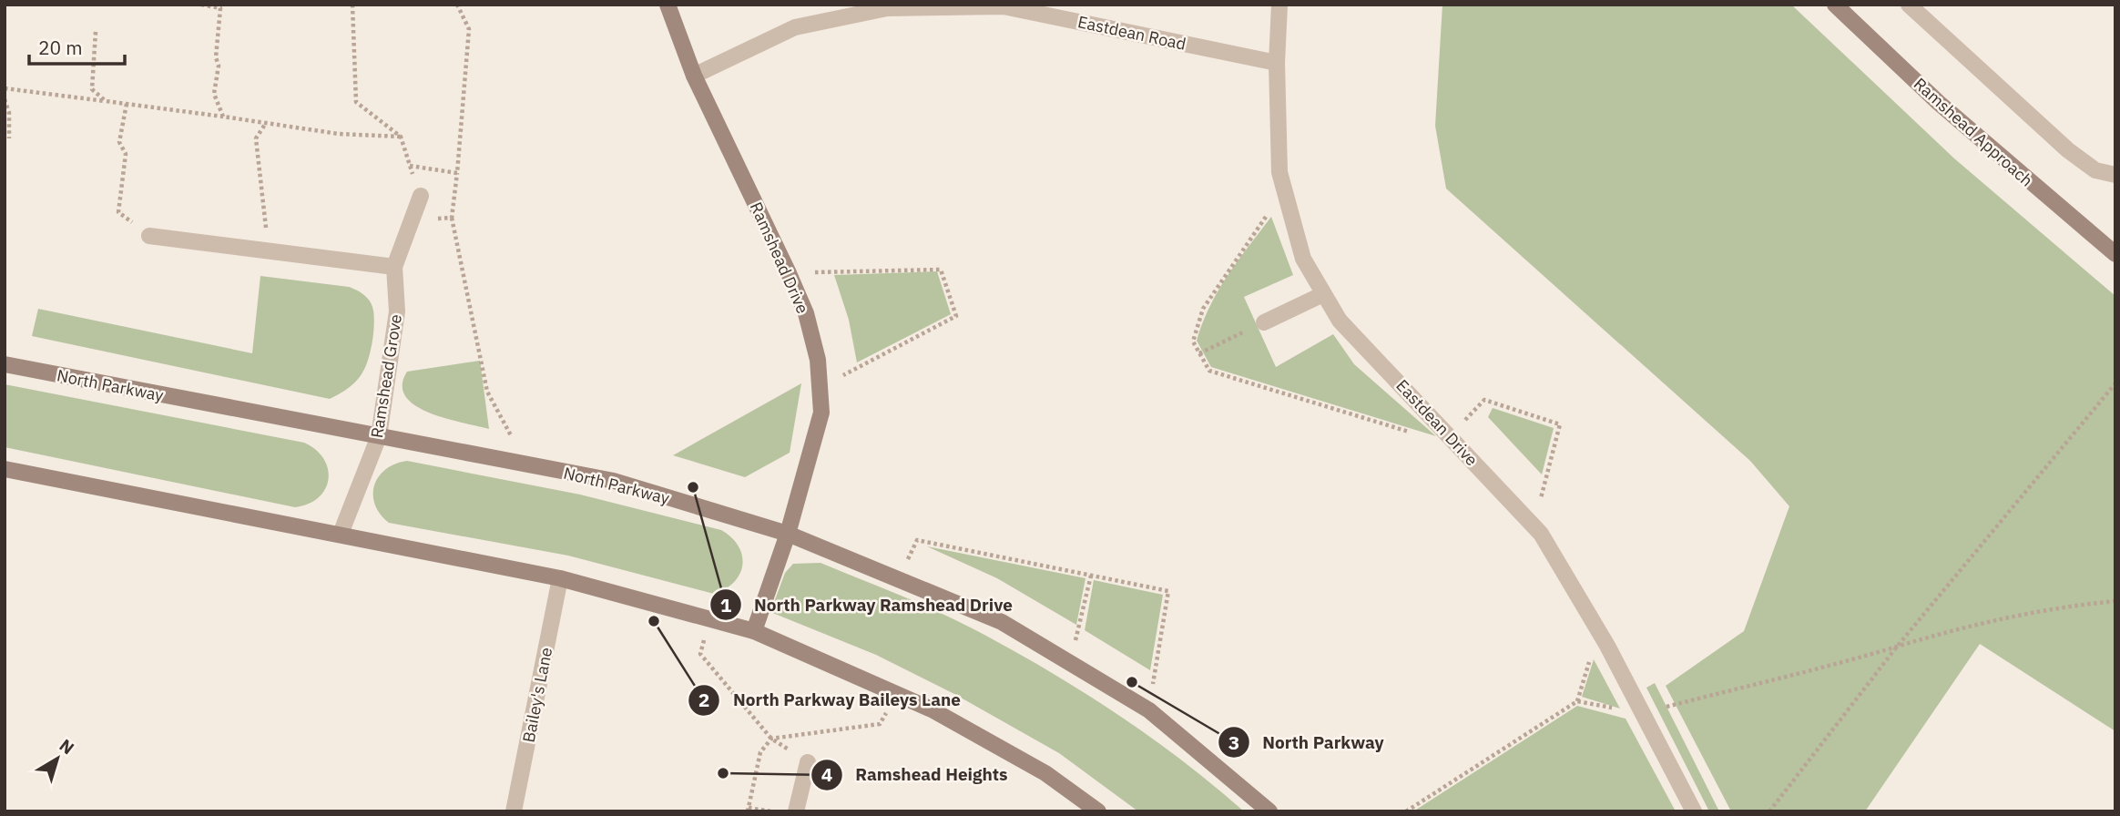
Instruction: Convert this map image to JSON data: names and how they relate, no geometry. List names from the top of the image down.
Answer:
{
  "streets": {
    "street": [
      "Eastdean Road",
      "Ramshead Approach",
      "Ramshead Drive",
      "Ramshead Grove",
      "North Parkway",
      "Eastdean Drive",
      "Bailey's Lane"
    ]
  },
  "crossings": [
    ["Eastdean Road", "Ramshead Drive"],
    ["Eastdean Road", "Eastdean Drive"],
    ["Ramshead Drive", "North Parkway"],
    ["Ramshead Grove", "North Parkway"]
  ],
  "places": [
    "North Parkway Ramshead Drive",
    "North Parkway Baileys Lane",
    "North Parkway",
    "Ramshead Heights"
  ],
  "scale_bar": "20 m",
  "north": "top right"
}
